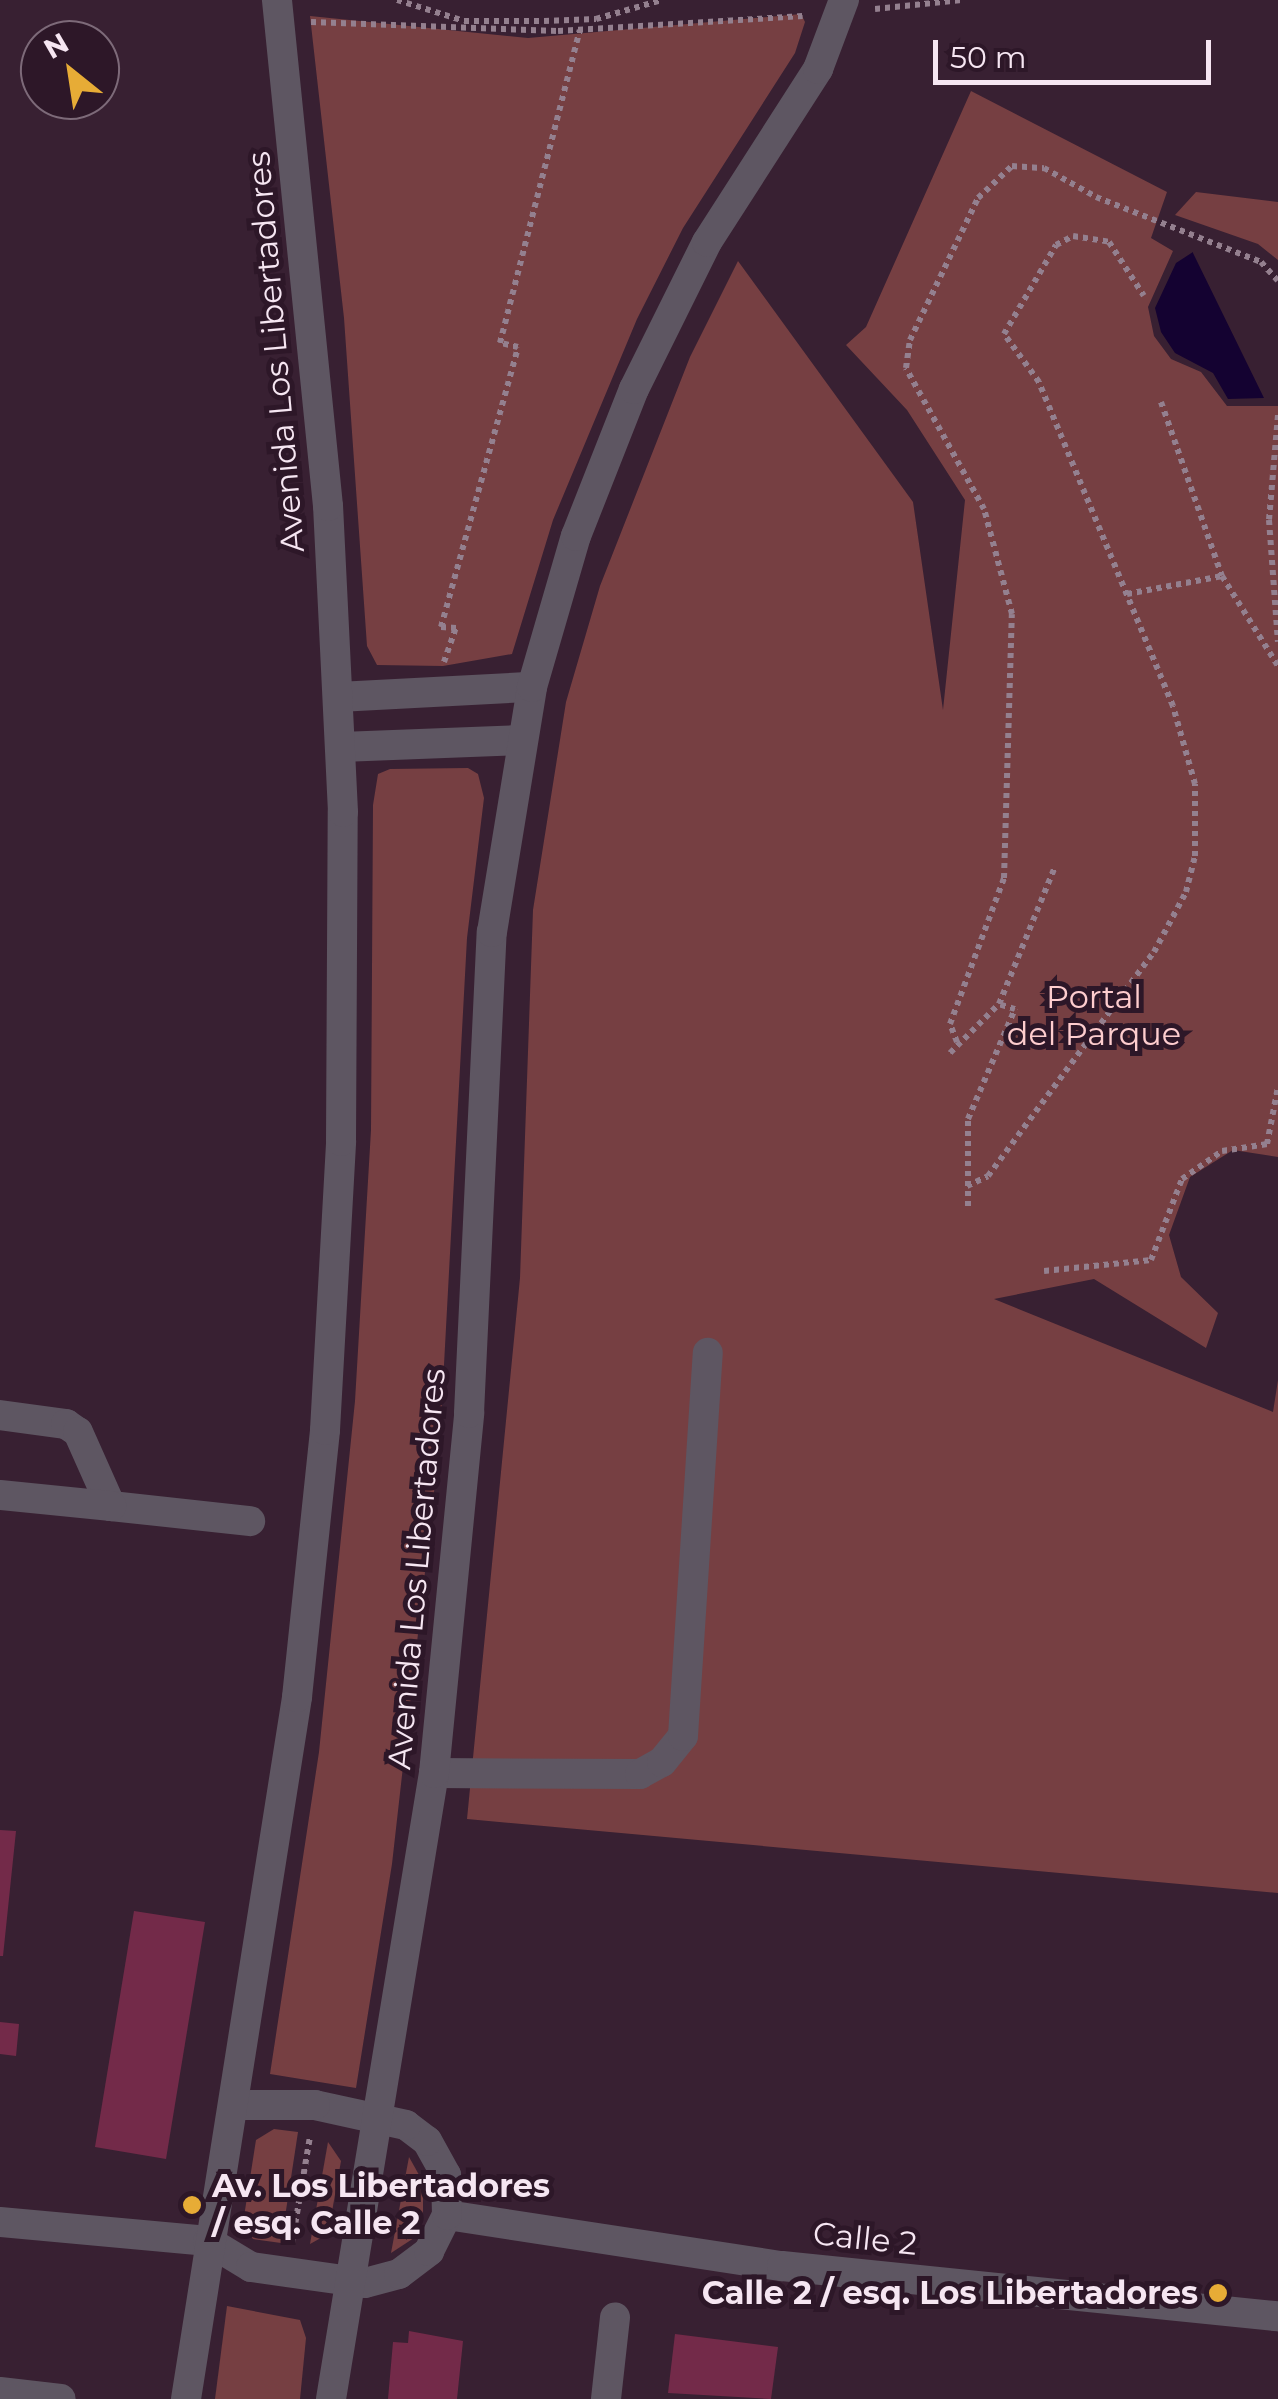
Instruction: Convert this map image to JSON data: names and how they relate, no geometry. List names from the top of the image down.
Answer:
{
  "streets": {
    "street": ["Avenida Los Libertadores", "Calle 2"]
  },
  "parks": ["Portal del Parque"],
  "places": ["Av. Los Libertadores / esq. Calle 2", "Calle 2 / esq. Los Libertadores"],
  "scale_bar": "50 m",
  "north": "top left"
}
